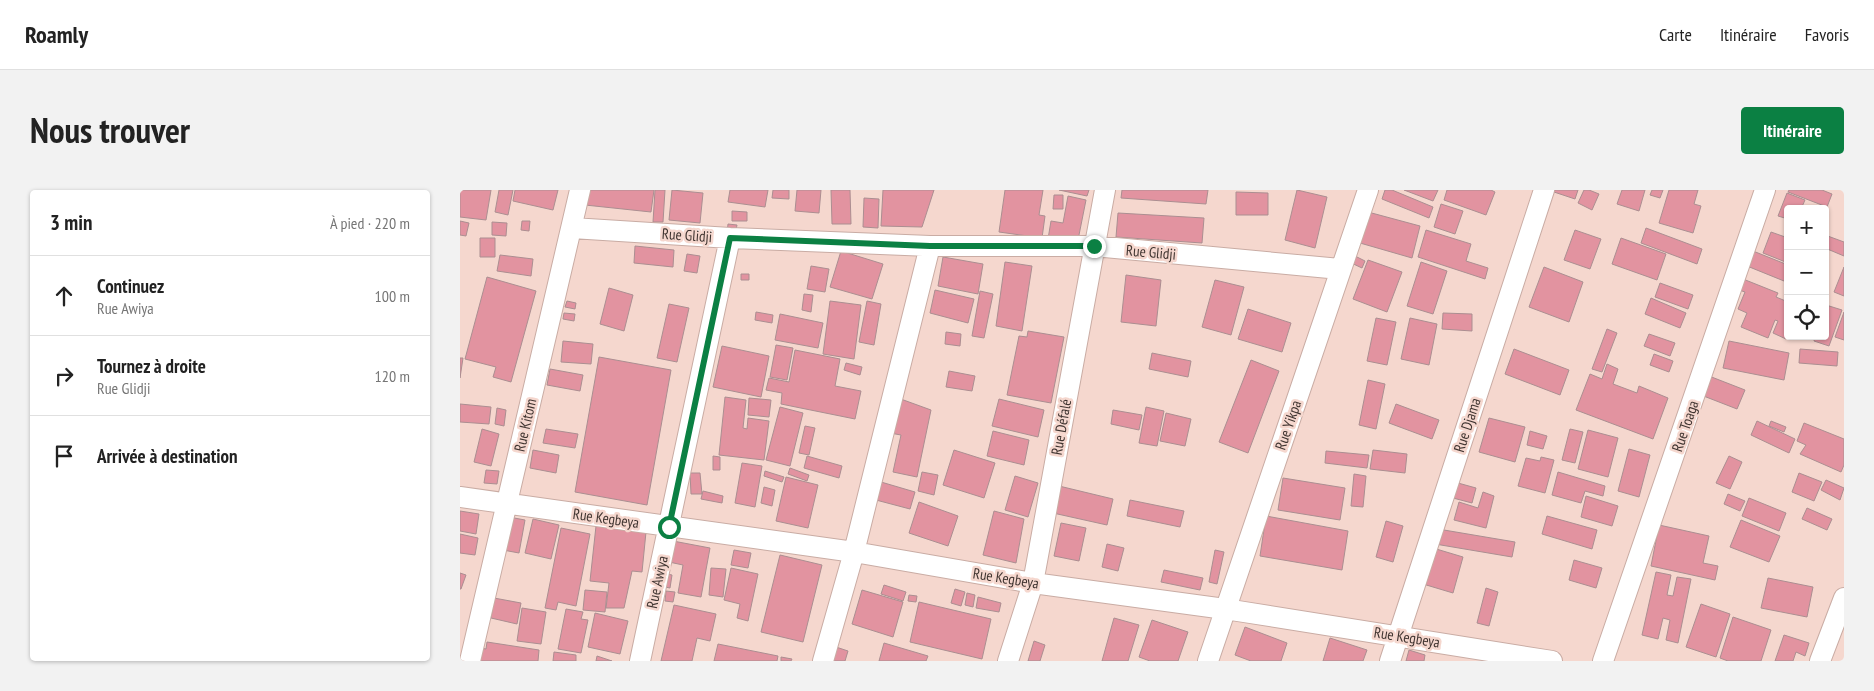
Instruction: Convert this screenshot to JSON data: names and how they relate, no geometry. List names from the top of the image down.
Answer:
{
  "streets": {
    "street": [
      "Rue Glidji",
      "Rue Kitom",
      "Rue Yikpa",
      "Rue Djama",
      "Rue Toaga",
      "Rue Défalé",
      "Rue Kegbeya",
      "Rue Awiya"
    ]
  },
  "crossings": [
    ["Rue Glidji", "Rue Kitom"],
    ["Rue Glidji", "Rue Yikpa"],
    ["Rue Glidji", "Rue Défalé"],
    ["Rue Glidji", "Rue Awiya"],
    ["Rue Kitom", "Rue Kegbeya"],
    ["Rue Yikpa", "Rue Kegbeya"],
    ["Rue Djama", "Rue Kegbeya"],
    ["Rue Défalé", "Rue Kegbeya"],
    ["Rue Kegbeya", "Rue Awiya"]
  ],
  "page": {
    "header": "Roamly",
    "nav": ["Carte", "Itinéraire", "Favoris"],
    "title": "Nous trouver",
    "buttons": "Itinéraire",
    "heading": ["3 min", "À pied · 220 m"],
    "map_buttons": ["+", "−"],
    "list": [
      ["Continuez", "Rue Awiya", "100 m"],
      ["Tournez à droite", "Rue Glidji", "120 m"],
      "Arrivée à destination"
    ]
  }
}
